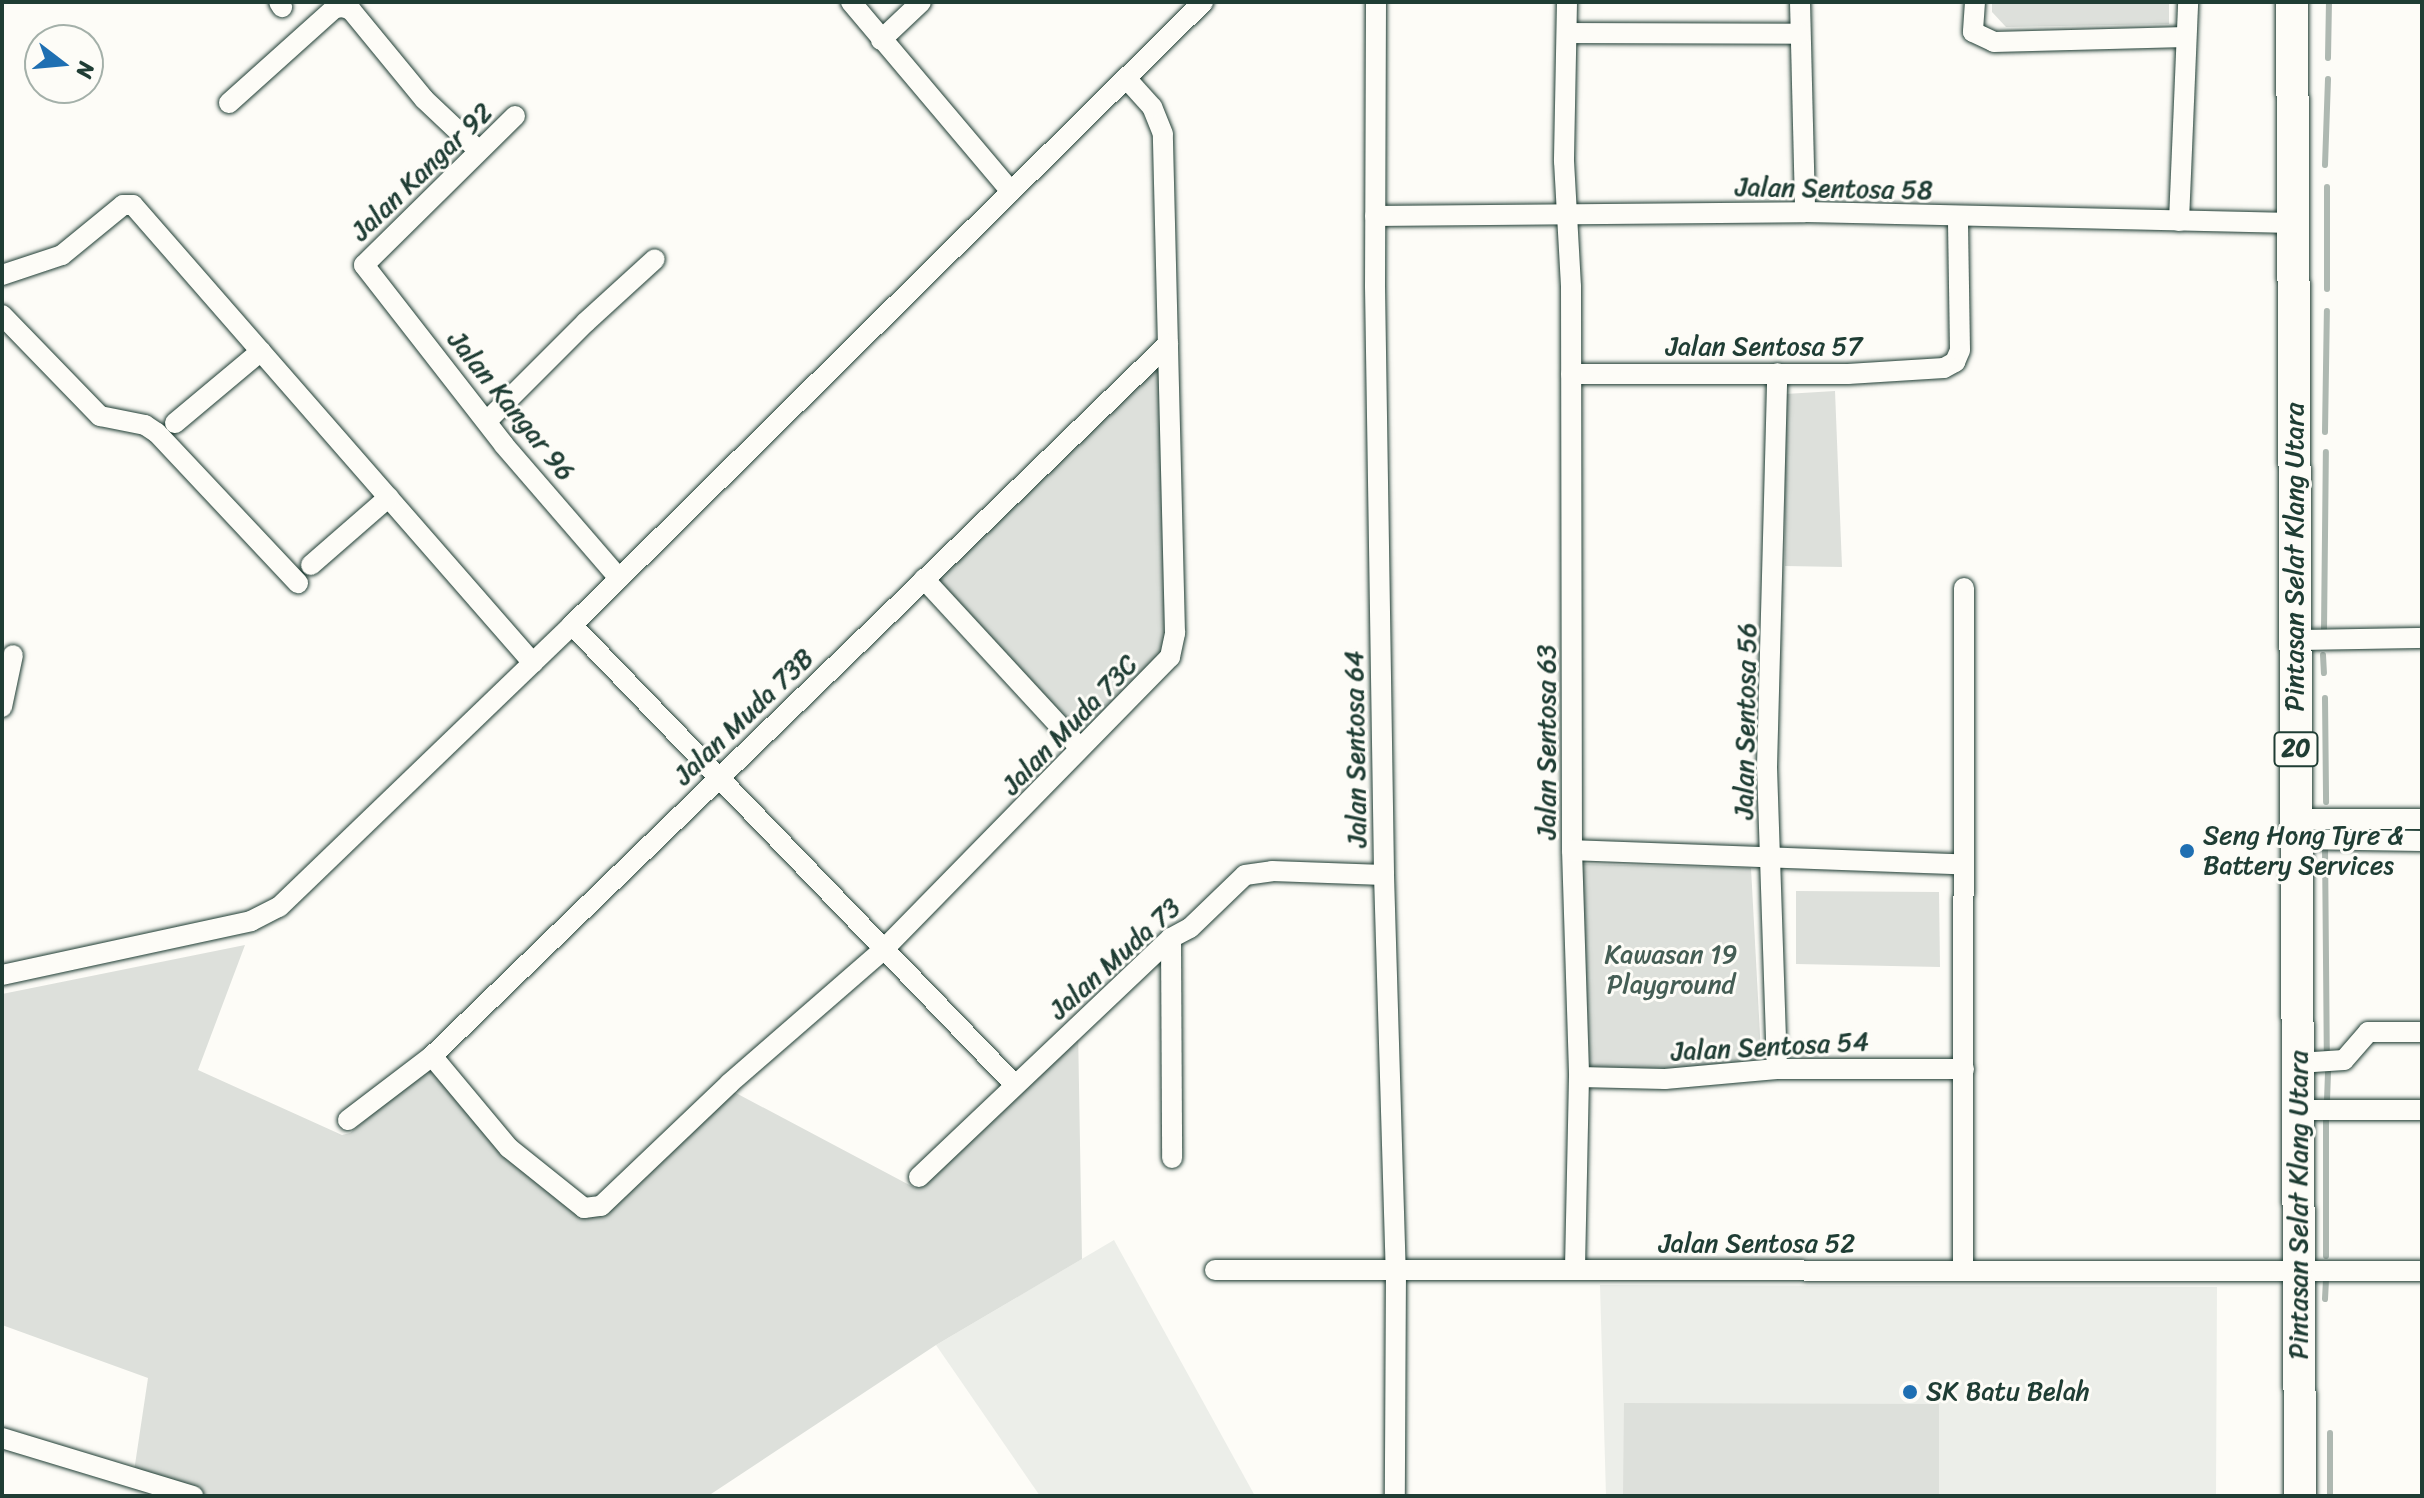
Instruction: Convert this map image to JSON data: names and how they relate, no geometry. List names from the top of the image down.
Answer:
{
  "streets": {
    "highway": ["Pintasan Selat Klang Utara", "20"],
    "street": [
      "Jalan Kangar 92",
      "Jalan Sentosa 58",
      "Jalan Sentosa 57",
      "Jalan Kangar 96",
      "Jalan Muda 73B",
      "Jalan Sentosa 56",
      "Jalan Muda 73C",
      "Jalan Sentosa 63",
      "Jalan Sentosa 64",
      "Jalan Muda 73",
      "Jalan Sentosa 54",
      "Jalan Sentosa 52"
    ]
  },
  "crossings": [
    ["Jalan Kangar 92", "Jalan Kangar 96"],
    ["Jalan Sentosa 58", "Jalan Sentosa 57"],
    ["Jalan Sentosa 58", "Pintasan Selat Klang Utara"],
    ["Jalan Sentosa 58", "Jalan Sentosa 63"],
    ["Jalan Sentosa 58", "Jalan Sentosa 64"],
    ["Jalan Sentosa 57", "Jalan Sentosa 56"],
    ["Jalan Sentosa 57", "Jalan Sentosa 63"],
    ["Pintasan Selat Klang Utara", "Jalan Sentosa 52"],
    ["Jalan Muda 73B", "Jalan Muda 73C"],
    ["Jalan Sentosa 56", "Jalan Sentosa 54"],
    ["Jalan Sentosa 63", "Jalan Sentosa 54"],
    ["Jalan Sentosa 63", "Jalan Sentosa 52"],
    ["Jalan Sentosa 64", "Jalan Muda 73"],
    ["Jalan Sentosa 64", "Jalan Sentosa 52"]
  ],
  "parks": ["Kawasan 19 Playground"],
  "places": ["Seng Hong Tyre & Battery Services", "SK Batu Belah"],
  "north": "right"
}
